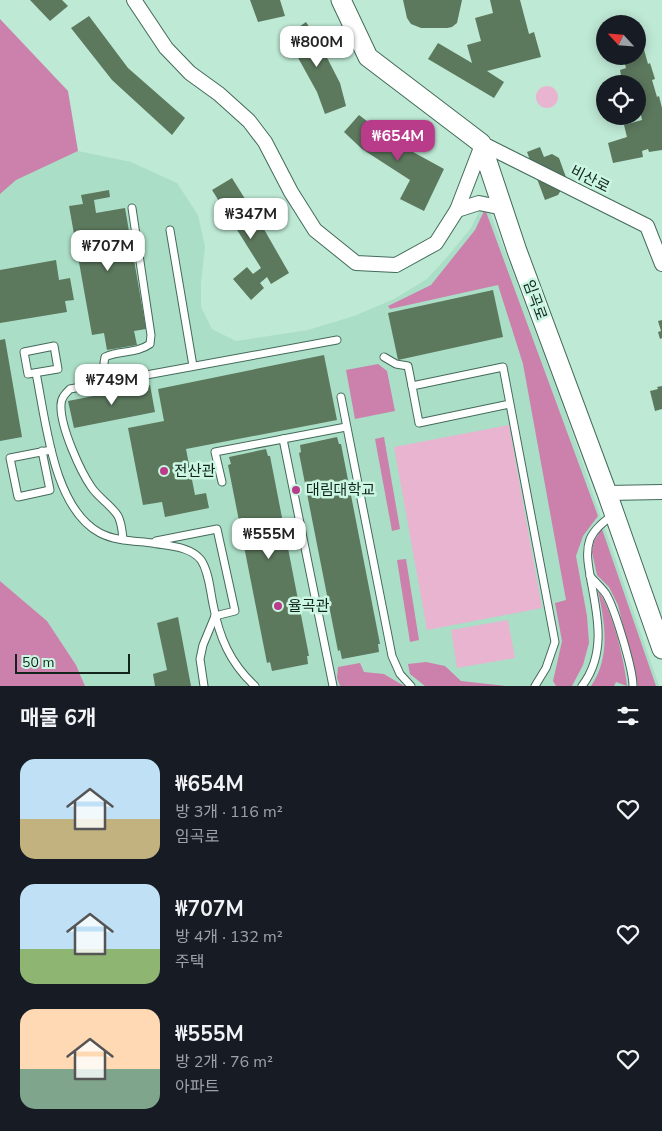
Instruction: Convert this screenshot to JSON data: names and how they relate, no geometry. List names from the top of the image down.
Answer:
{
  "streets": {
    "street": ["비산로", "임곡로"]
  },
  "crossings": [
    ["비산로", "임곡로"]
  ],
  "places": ["전산관", "대림대학교", "율곡관"],
  "scale_bar": "50 m",
  "north": "top left",
  "page": {
    "price": [
      "₩800M",
      "₩654M",
      "₩347M",
      "₩707M",
      "₩749M",
      "₩555M"
    ],
    "scale": "50 m",
    "heading": "매물 6개",
    "list": [
      {
        "name": "₩654M",
        "note": "방 3개 · 116 m² · 임곡로"
      },
      {
        "name": "₩707M",
        "note": "방 4개 · 132 m² · 주택"
      },
      {
        "name": "₩555M",
        "note": "방 2개 · 76 m² · 아파트"
      }
    ]
  }
}
